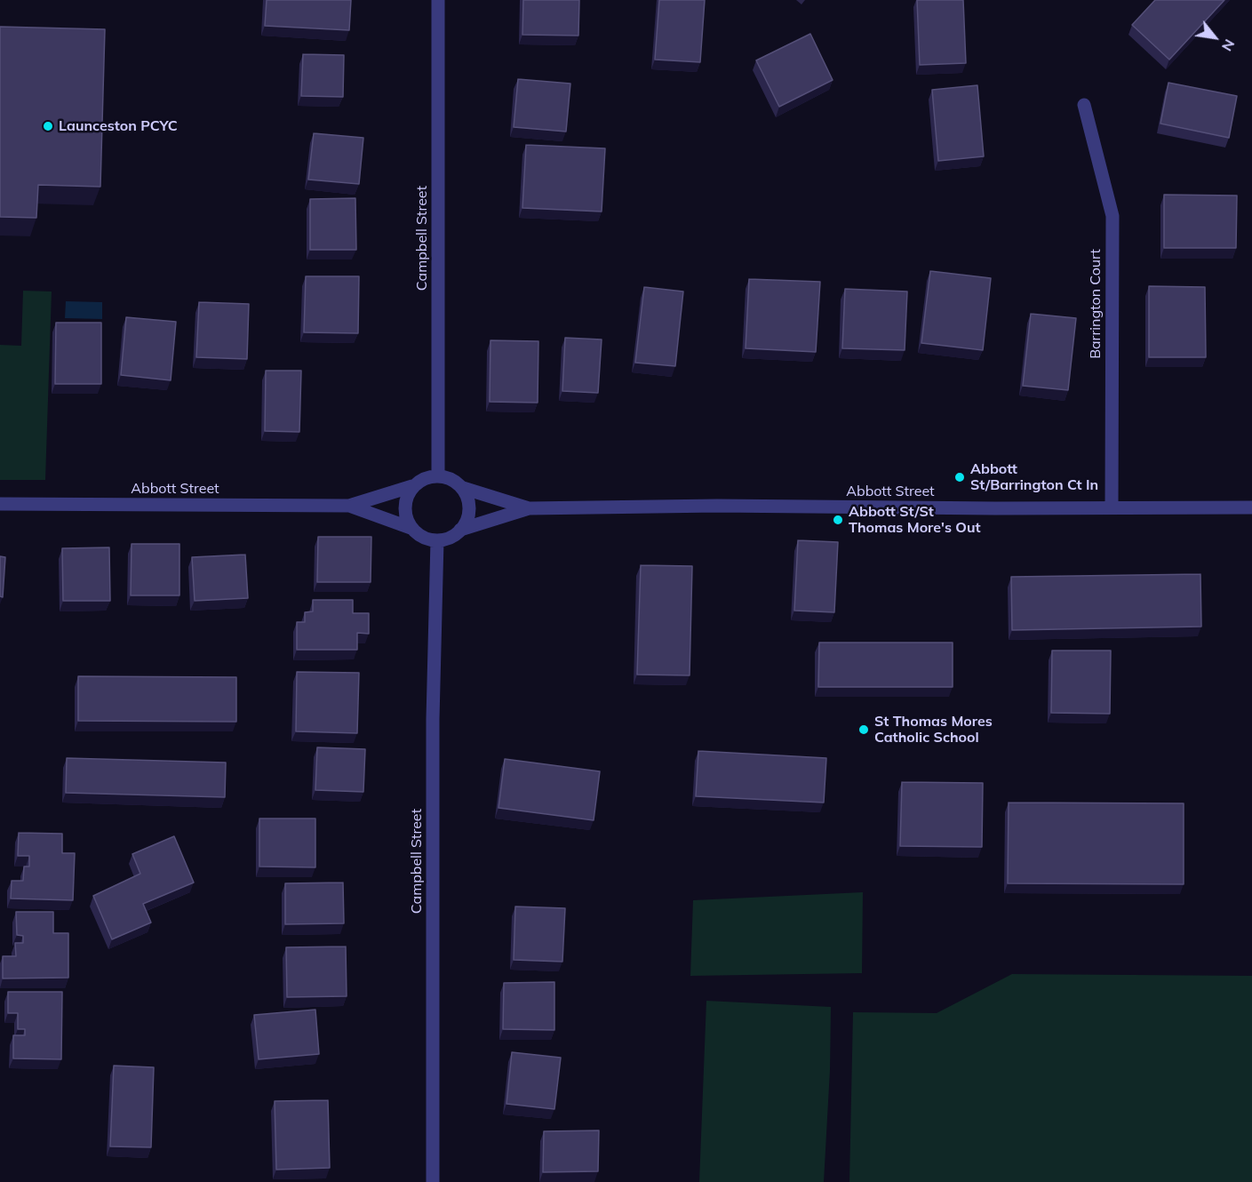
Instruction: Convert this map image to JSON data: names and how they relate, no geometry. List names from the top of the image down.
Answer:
{
  "streets": {
    "street": ["Campbell Street", "Barrington Court", "Abbott Street"]
  },
  "crossings": [
    ["Campbell Street", "Abbott Street"],
    ["Barrington Court", "Abbott Street"]
  ],
  "places": [
    "Launceston PCYC",
    "Abbott St/Barrington Ct In",
    "Abbott St/St Thomas More's Out",
    "St Thomas Mores Catholic School"
  ],
  "north": "bottom right"
}
